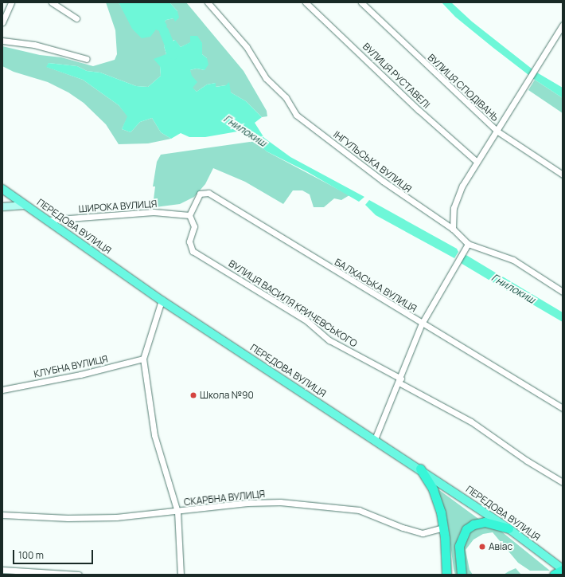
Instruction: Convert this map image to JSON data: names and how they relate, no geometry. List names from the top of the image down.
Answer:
{
  "streets": {
    "main road": ["ПЕРЕДОВА ВУЛИЦЯ"],
    "street": [
      "ВУЛИЦЯ РУСТАВЕЛІ",
      "ВУЛИЦЯ СПОДІВАНЬ",
      "ІНГУЛЬСЬКА ВУЛИЦЯ",
      "ШИРОКА ВУЛИЦЯ",
      "БАЛХАСЬКА ВУЛИЦЯ",
      "ВУЛИЦЯ ВАСИЛЯ КРИЧЕВСЬКОГО",
      "КЛУБНА ВУЛИЦЯ",
      "СКАРБНА ВУЛИЦЯ"
    ]
  },
  "crossings": [
    ["ШИРОКА ВУЛИЦЯ", "ПЕРЕДОВА ВУЛИЦЯ"],
    ["ШИРОКА ВУЛИЦЯ", "БАЛХАСЬКА ВУЛИЦЯ"],
    ["ШИРОКА ВУЛИЦЯ", "ВУЛИЦЯ ВАСИЛЯ КРИЧЕВСЬКОГО"],
    ["БАЛХАСЬКА ВУЛИЦЯ", "ВУЛИЦЯ ВАСИЛЯ КРИЧЕВСЬКОГО"]
  ],
  "water": ["Гнилокиш"],
  "places": ["Школа №90", "Авіас"],
  "scale_bar": "100 m"
}
